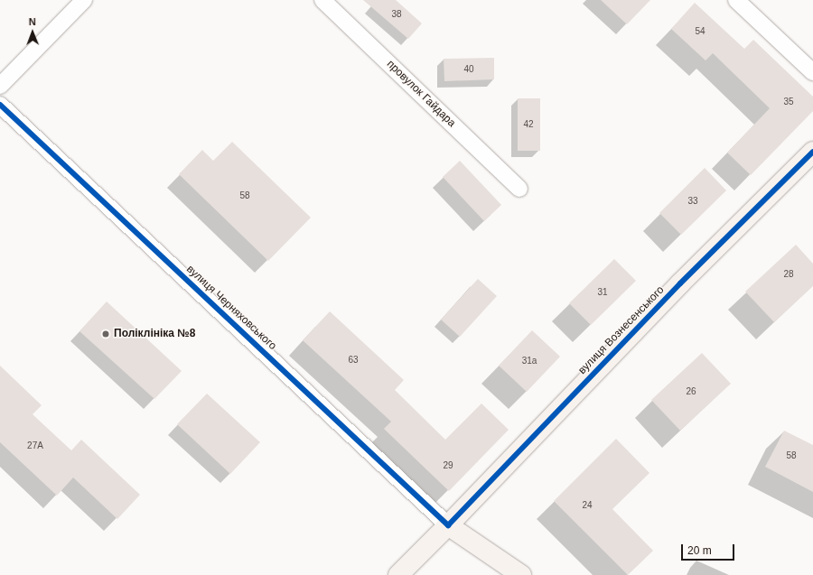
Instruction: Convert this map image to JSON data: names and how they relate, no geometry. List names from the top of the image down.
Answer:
{
  "streets": {
    "street": ["провулок Гайдара", "вулиця Черняховського", "вулиця Вознесенського"]
  },
  "crossings": [
    ["вулиця Черняховського", "вулиця Вознесенського"]
  ],
  "places": ["Поліклініка №8"],
  "house_numbers": [
    "38",
    "54",
    "40",
    "35",
    "42",
    "58",
    "33",
    "28",
    "31",
    "63",
    "31а",
    "26",
    "27А",
    "58",
    "29",
    "24"
  ],
  "scale_bar": "20 m",
  "north": "top"
}
